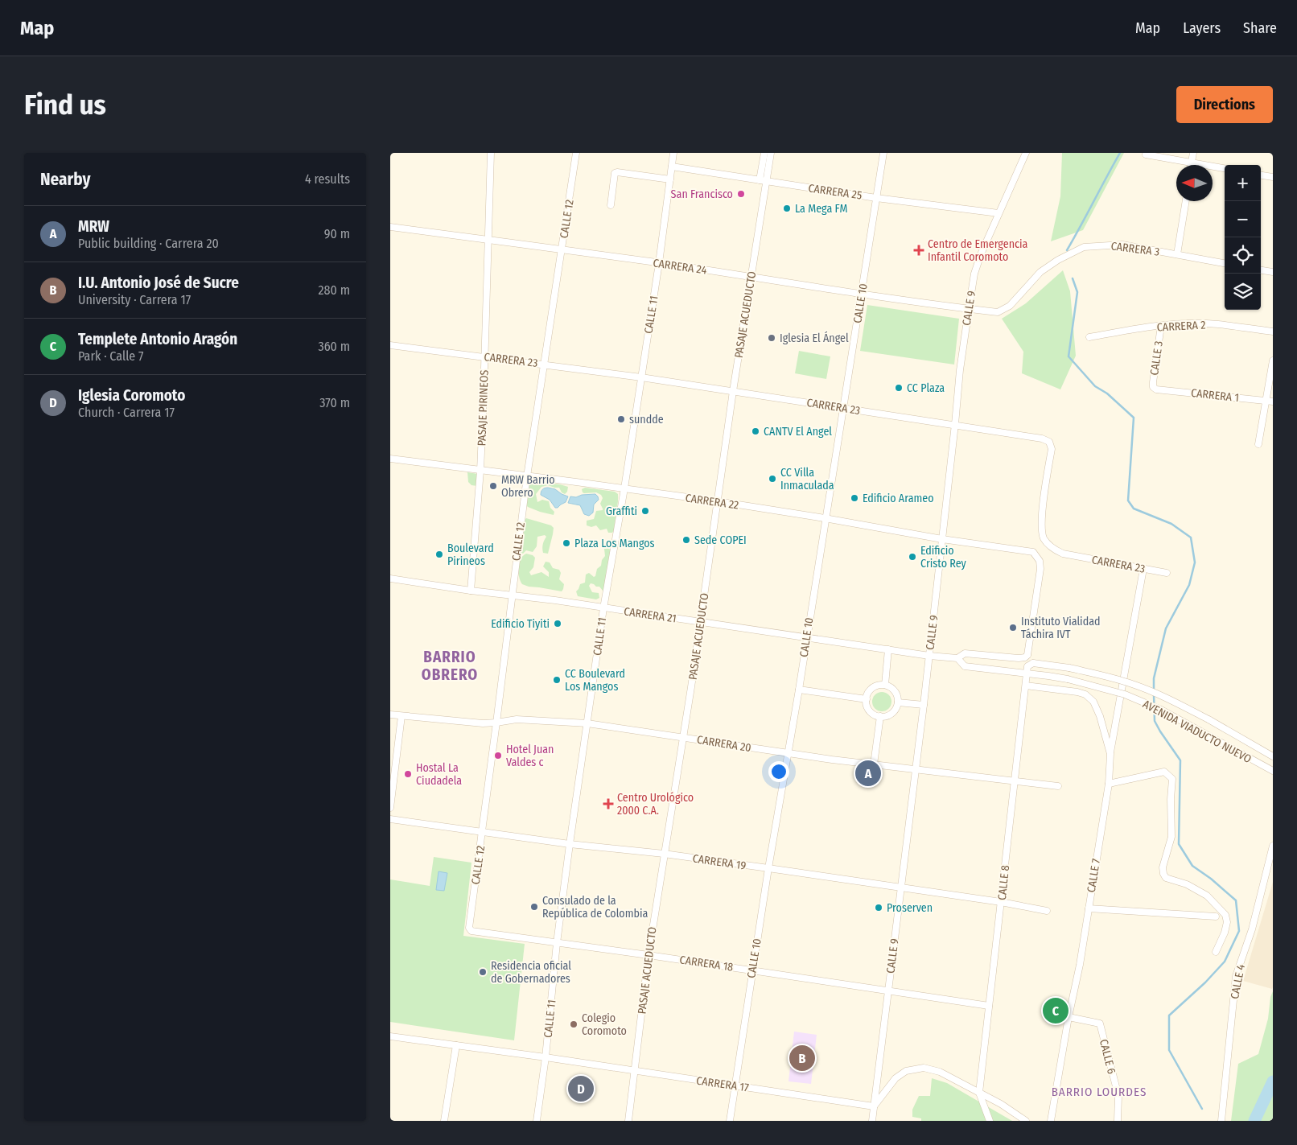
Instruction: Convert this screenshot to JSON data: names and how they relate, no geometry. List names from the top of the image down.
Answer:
{
  "streets": {
    "street": [
      "CARRERA 25",
      "CALLE 12",
      "CARRERA 3",
      "CARRERA 24",
      "CALLE 10",
      "CALLE 9",
      "CALLE 11",
      "PASAJE ACUEDUCTO",
      "CARRERA 2",
      "CALLE 3",
      "CARRERA 23",
      "CARRERA 1",
      "PASAJE PIRINEOS",
      "CARRERA 22",
      "CARRERA 21",
      "AVENIDA VIADUCTO NUEVO",
      "CARRERA 20",
      "CARRERA 19",
      "CALLE 7",
      "CALLE 8",
      "CARRERA 18",
      "CALLE 4",
      "CALLE 6",
      "CARRERA 17"
    ]
  },
  "crossings": [
    ["CARRERA 25", "CALLE 10"],
    ["CARRERA 25", "CALLE 9"],
    ["CARRERA 25", "CALLE 11"],
    ["CARRERA 25", "PASAJE ACUEDUCTO"],
    ["CALLE 12", "CARRERA 24"],
    ["CALLE 12", "CARRERA 23"],
    ["CALLE 12", "CARRERA 22"],
    ["CALLE 12", "CARRERA 21"],
    ["CALLE 12", "CARRERA 20"],
    ["CALLE 12", "CARRERA 19"],
    ["CALLE 12", "CARRERA 18"],
    ["CARRERA 3", "CARRERA 24"],
    ["CARRERA 3", "CALLE 9"],
    ["CARRERA 24", "CALLE 10"],
    ["CARRERA 24", "CALLE 9"],
    ["CARRERA 24", "CALLE 11"],
    ["CARRERA 24", "PASAJE ACUEDUCTO"],
    ["CARRERA 24", "PASAJE PIRINEOS"],
    ["CALLE 10", "CARRERA 23"],
    ["CALLE 10", "CARRERA 22"],
    ["CALLE 10", "CARRERA 21"],
    ["CALLE 10", "CARRERA 20"],
    ["CALLE 10", "CARRERA 19"],
    ["CALLE 10", "CARRERA 18"],
    ["CALLE 10", "CARRERA 17"],
    ["CALLE 9", "CARRERA 23"],
    ["CALLE 9", "CARRERA 22"],
    ["CALLE 9", "CARRERA 21"],
    ["CALLE 9", "CARRERA 20"],
    ["CALLE 9", "CARRERA 19"],
    ["CALLE 9", "CARRERA 18"],
    ["CALLE 9", "CARRERA 17"],
    ["CALLE 11", "CARRERA 23"],
    ["CALLE 11", "CARRERA 22"],
    ["CALLE 11", "CARRERA 21"],
    ["CALLE 11", "CARRERA 20"],
    ["CALLE 11", "CARRERA 19"],
    ["CALLE 11", "CARRERA 18"],
    ["CALLE 11", "CARRERA 17"],
    ["PASAJE ACUEDUCTO", "CARRERA 23"],
    ["PASAJE ACUEDUCTO", "CARRERA 22"],
    ["PASAJE ACUEDUCTO", "CARRERA 21"],
    ["PASAJE ACUEDUCTO", "CARRERA 20"],
    ["PASAJE ACUEDUCTO", "CARRERA 19"],
    ["PASAJE ACUEDUCTO", "CARRERA 18"],
    ["PASAJE ACUEDUCTO", "CARRERA 17"],
    ["CARRERA 2", "CALLE 3"],
    ["CALLE 3", "CARRERA 1"],
    ["CARRERA 23", "PASAJE PIRINEOS"],
    ["PASAJE PIRINEOS", "CARRERA 22"],
    ["PASAJE PIRINEOS", "CARRERA 21"],
    ["CARRERA 22", "CARRERA 21"],
    ["CARRERA 21", "AVENIDA VIADUCTO NUEVO"],
    ["CARRERA 21", "CALLE 8"],
    ["AVENIDA VIADUCTO NUEVO", "CALLE 8"],
    ["CARRERA 20", "CALLE 8"],
    ["CARRERA 19", "CALLE 8"],
    ["CALLE 7", "CALLE 8"],
    ["CALLE 7", "CALLE 6"],
    ["CALLE 8", "CARRERA 18"]
  ],
  "districts": ["BARRIO OBRERO", "BARRIO LOURDES"],
  "places": {
    "other": [
      "San Francisco",
      "La Mega FM",
      "Iglesia El Ángel",
      "CC Plaza",
      "sundde",
      "CANTV El Angel",
      "CC Villa Inmaculada",
      "MRW Barrio Obrero",
      "Edificio Arameo",
      "Graffiti",
      "Sede COPEI",
      "Plaza Los Mangos",
      "Boulevard Pirineos",
      "Edificio Cristo Rey",
      "Edificio Tiyiti",
      "Instituto Vialidad Táchira IVT",
      "CC Boulevard Los Mangos",
      "Hotel Juan Valdes c",
      "Hostal La Ciudadela",
      "Consulado de la República de Colombia",
      "Proserven",
      "Residencia oficial de Gobernadores",
      "Colegio Coromoto"
    ],
    "health": ["Centro de Emergencia Infantil Coromoto", "Centro Urológico 2000 C.A."]
  },
  "north": "left",
  "page": {
    "header": "Map",
    "nav": ["Map", "Layers", "Share"],
    "buttons": "Directions",
    "title": "Find us",
    "heading": ["Nearby", "4 results"],
    "map_buttons": ["+", "−"],
    "list": [
      {
        "mark": "A",
        "name": "MRW",
        "note": "Public building · Carrera 20",
        "value": "90 m"
      },
      {
        "mark": "B",
        "name": "I.U. Antonio José de Sucre",
        "note": "University · Carrera 17",
        "value": "280 m"
      },
      {
        "mark": "C",
        "name": "Templete Antonio Aragón",
        "note": "Park · Calle 7",
        "value": "360 m"
      },
      {
        "mark": "D",
        "name": "Iglesia Coromoto",
        "note": "Church · Carrera 17",
        "value": "370 m"
      }
    ],
    "pins": [
      "A",
      "C",
      "B",
      "D"
    ]
  }
}
